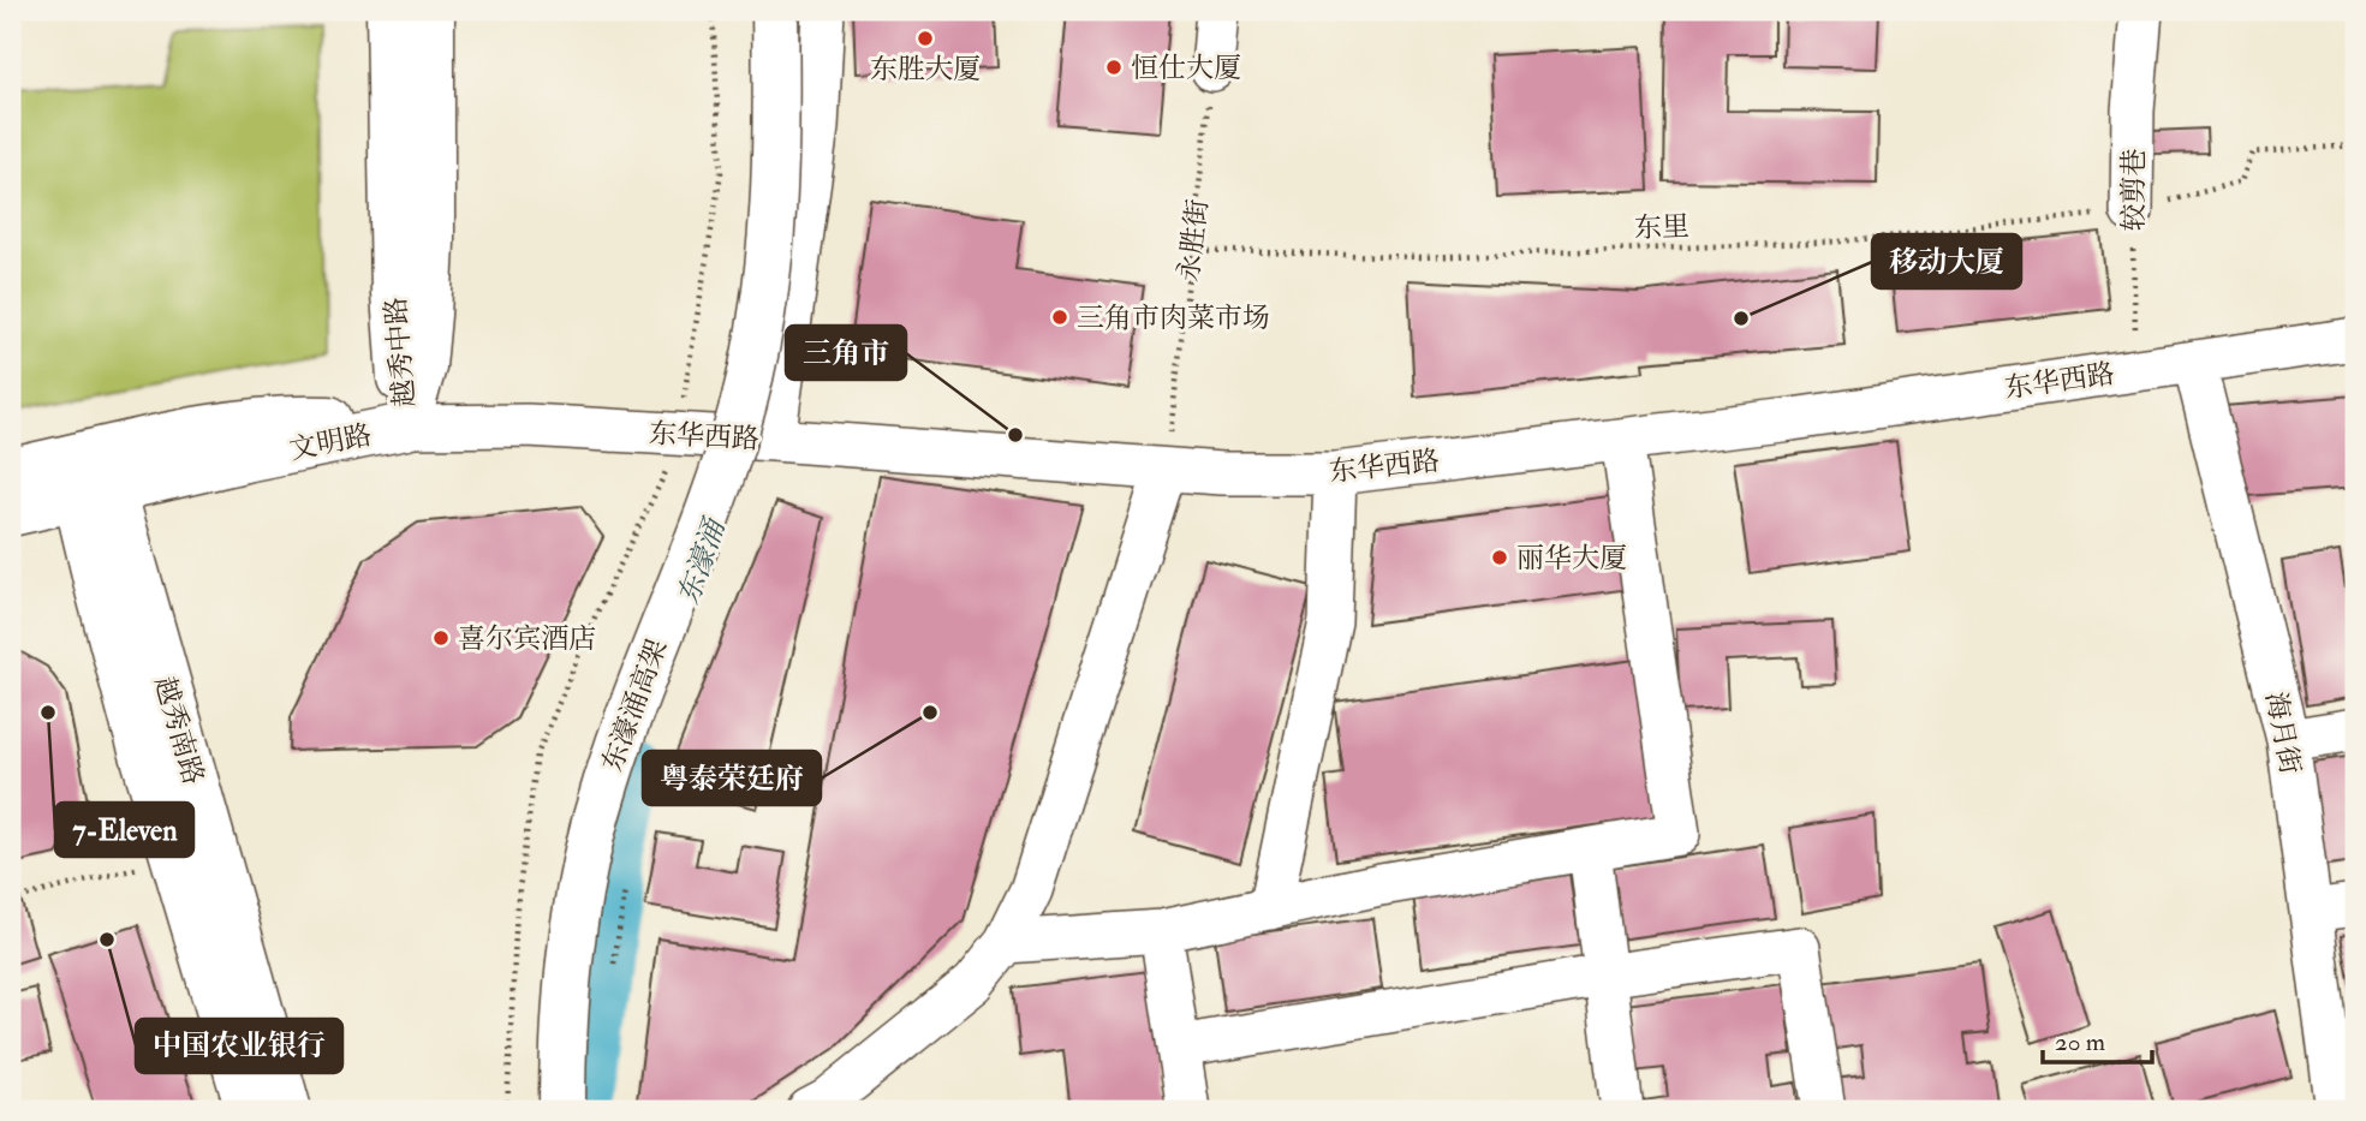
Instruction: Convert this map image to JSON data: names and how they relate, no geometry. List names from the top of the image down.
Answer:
{
  "streets": {
    "main road": [
      "越秀中路",
      "文明路",
      "东濠涌高架",
      "越秀南路"
    ],
    "street": ["较剪巷", "东华西路", "海月街"],
    "path": ["东里", "永胜街"]
  },
  "crossings": [
    ["较剪巷", "东里"],
    ["较剪巷", "东华西路"],
    ["东里", "永胜街"],
    ["永胜街", "东华西路"],
    ["越秀中路", "东华西路"],
    ["越秀中路", "文明路"],
    ["东华西路", "文明路"],
    ["东华西路", "海月街"],
    ["文明路", "越秀南路"]
  ],
  "water": ["东濠涌"],
  "places": [
    "东胜大厦",
    "恒仕大厦",
    "三角市肉菜市场",
    "移动大厦",
    "三角市",
    "丽华大厦",
    "喜尔宾酒店",
    "7-Eleven",
    "粤泰荣廷府",
    "中国农业银行"
  ],
  "scale_bar": "20 m"
}
